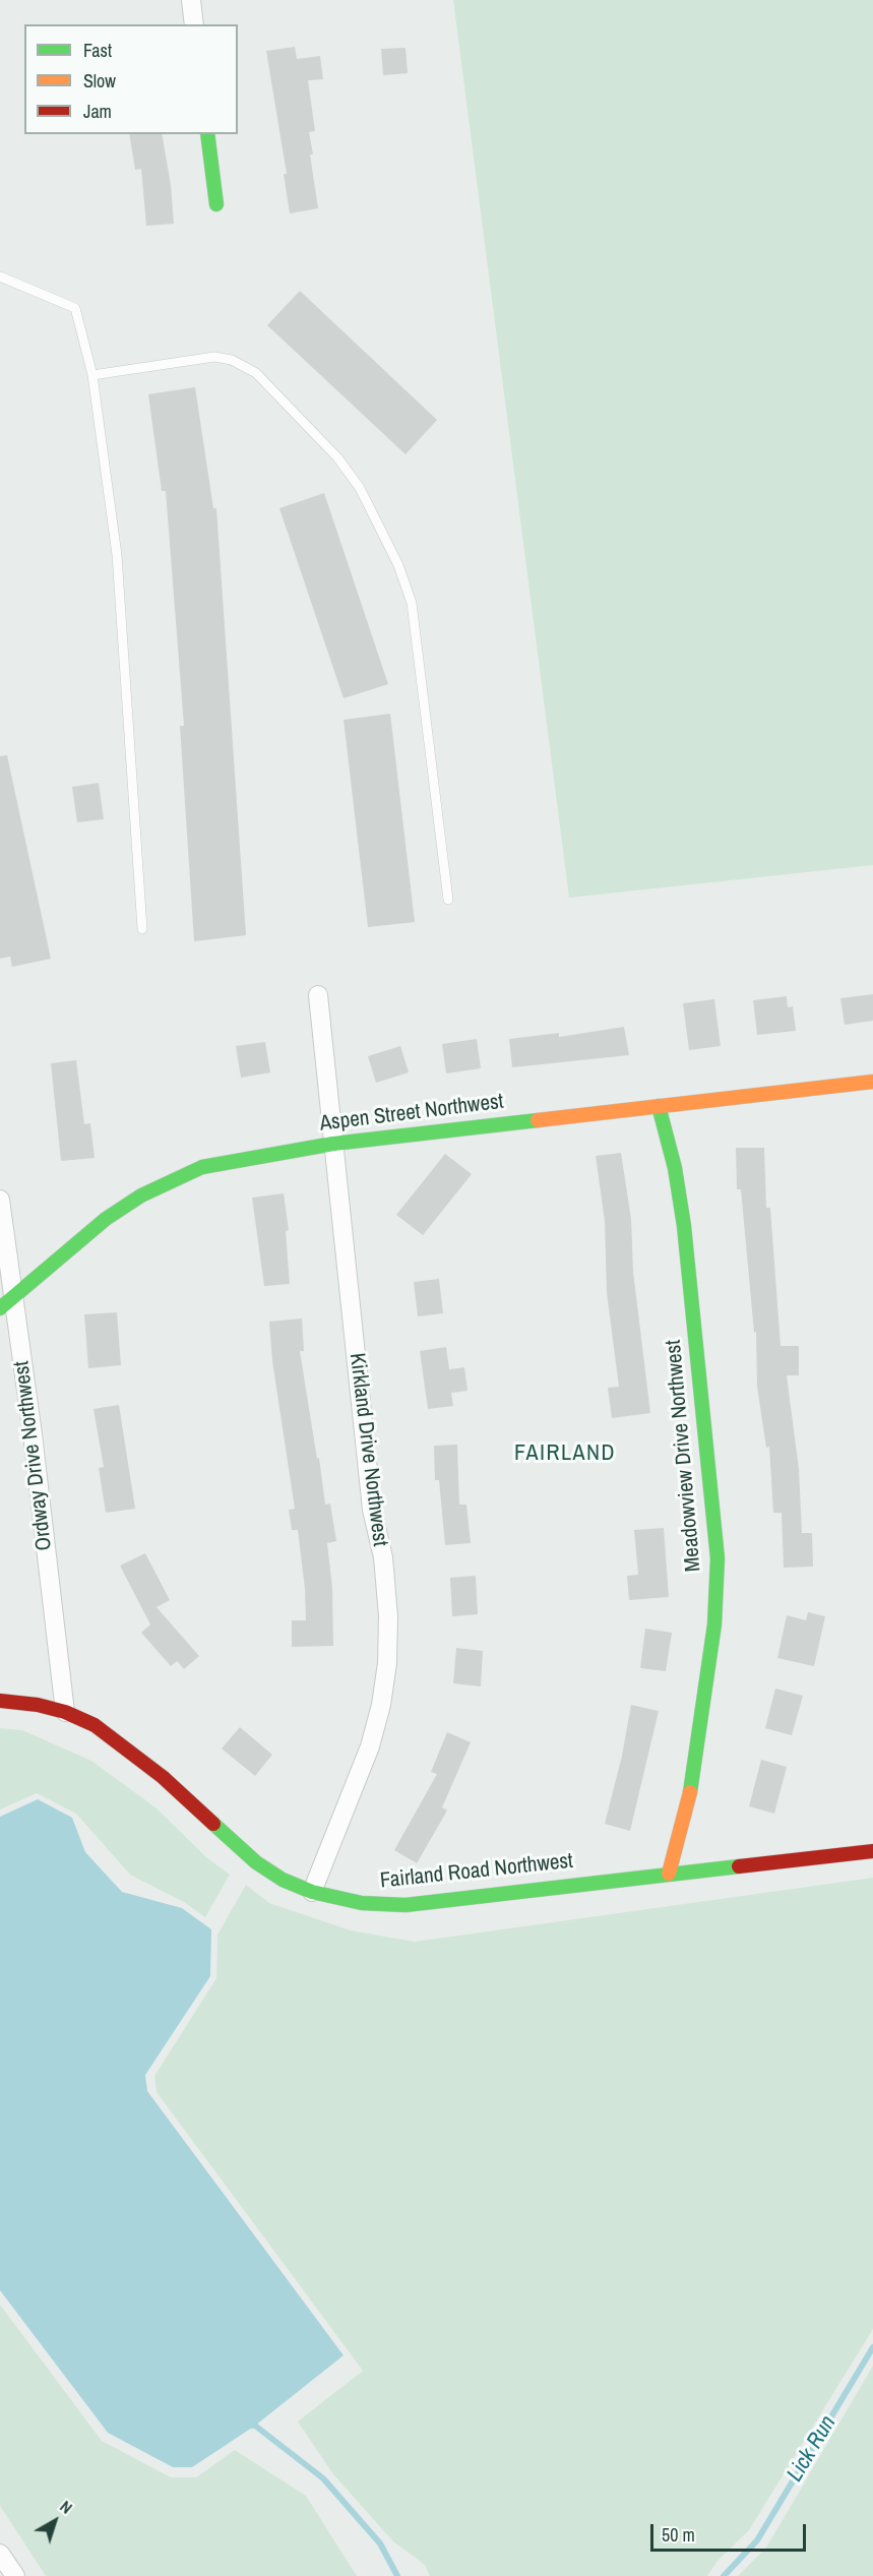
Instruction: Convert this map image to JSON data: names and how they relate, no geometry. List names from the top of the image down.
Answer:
{
  "streets": {
    "street": [
      "Aspen Street Northwest",
      "Kirkland Drive Northwest",
      "Ordway Drive Northwest",
      "Meadowview Drive Northwest",
      "Fairland Road Northwest"
    ]
  },
  "crossings": [
    ["Aspen Street Northwest", "Kirkland Drive Northwest"],
    ["Aspen Street Northwest", "Ordway Drive Northwest"],
    ["Aspen Street Northwest", "Meadowview Drive Northwest"],
    ["Kirkland Drive Northwest", "Fairland Road Northwest"],
    ["Ordway Drive Northwest", "Fairland Road Northwest"],
    ["Meadowview Drive Northwest", "Fairland Road Northwest"]
  ],
  "districts": ["FAIRLAND"],
  "water": ["Lick Run"],
  "legend": ["Fast", "Slow", "Jam"],
  "scale_bar": "50 m",
  "north": "top right"
}
